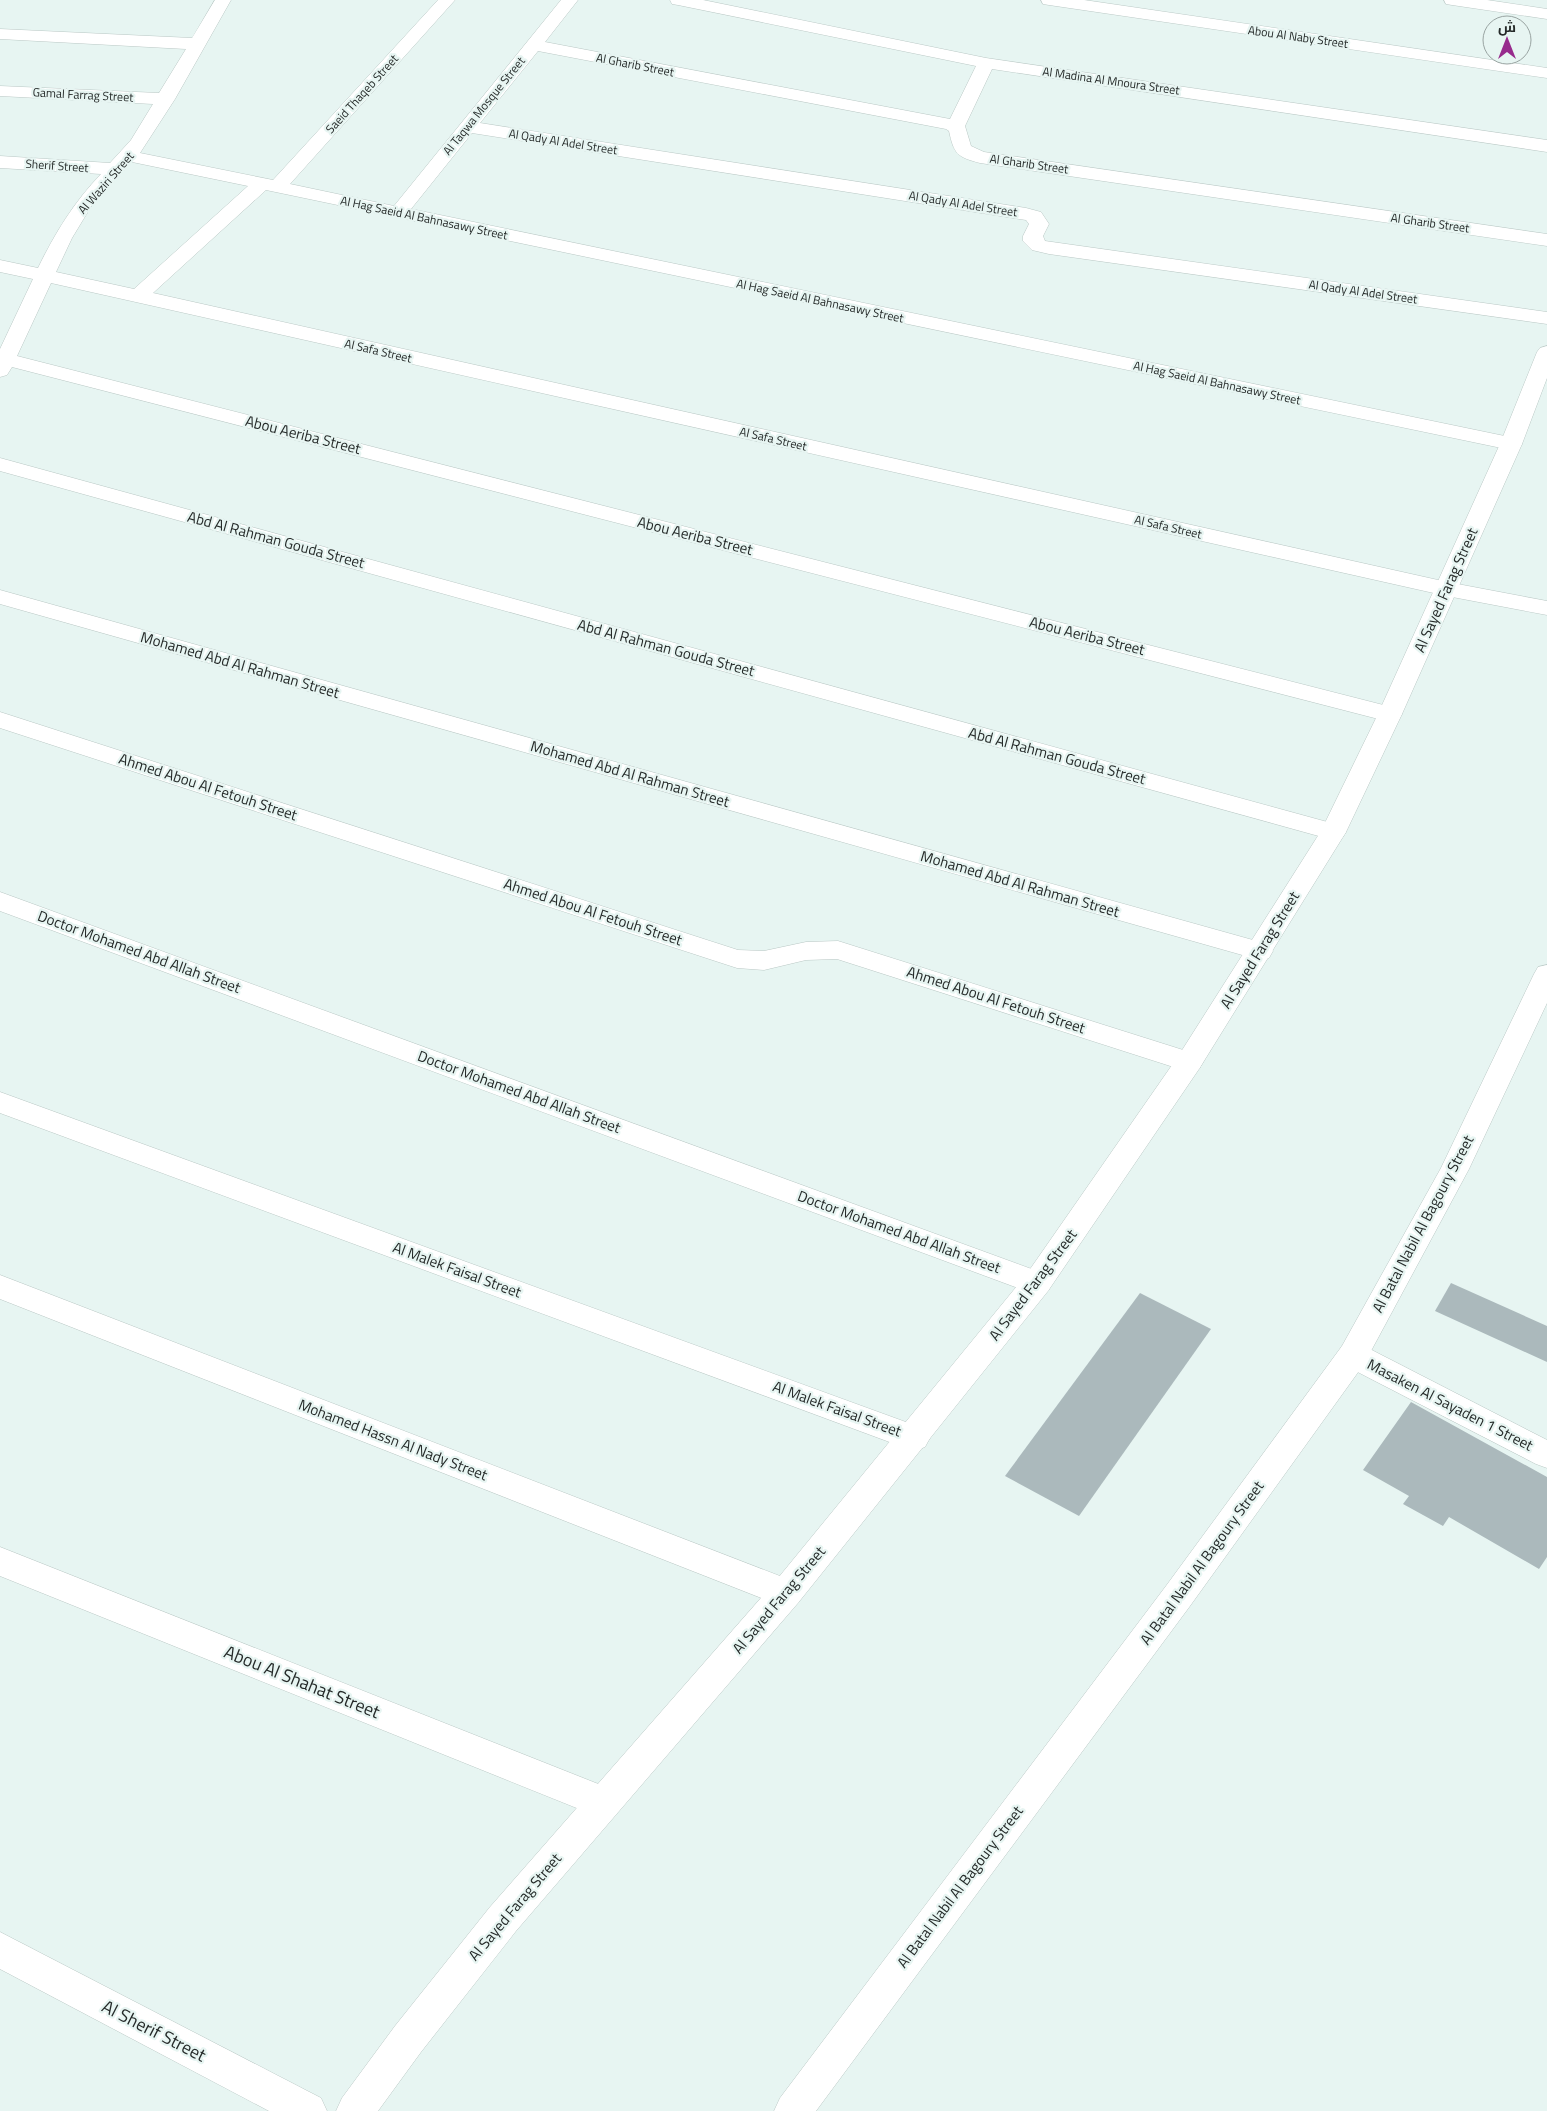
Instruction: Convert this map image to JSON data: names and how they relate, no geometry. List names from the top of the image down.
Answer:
{
  "streets": {
    "street": [
      "Abou Al Naby Street",
      "Al Gharib Street",
      "Al Madina Al Mnoura Street",
      "Saeid Thaqeb Street",
      "Gamal Farrag Street",
      "Al Taqwa Mosque Street",
      "Al Qady Al Adel Street",
      "Sherif Street",
      "Al Waziri Street",
      "Al Hag Saeid Al Bahnasawy Street",
      "Al Safa Street",
      "Abou Aeriba Street",
      "Abd Al Rahman Gouda Street",
      "Al Sayed Farag Street",
      "Mohamed Abd Al Rahman Street",
      "Ahmed Abou Al Fetouh Street",
      "Doctor Mohamed Abd Allah Street",
      "Al Batal Nabil Al Bagoury Street",
      "Al Malek Faisal Street",
      "Masaken Al Sayaden 1 Street",
      "Mohamed Hassn Al Nady Street",
      "Abou Al Shahat Street",
      "Al Sherif Street"
    ]
  },
  "crossings": [
    ["Al Gharib Street", "Al Taqwa Mosque Street"],
    ["Saeid Thaqeb Street", "Al Hag Saeid Al Bahnasawy Street"],
    ["Saeid Thaqeb Street", "Al Safa Street"],
    ["Gamal Farrag Street", "Al Waziri Street"],
    ["Al Taqwa Mosque Street", "Al Qady Al Adel Street"],
    ["Al Taqwa Mosque Street", "Al Hag Saeid Al Bahnasawy Street"],
    ["Sherif Street", "Al Waziri Street"],
    ["Al Waziri Street", "Al Hag Saeid Al Bahnasawy Street"],
    ["Al Waziri Street", "Al Safa Street"],
    ["Al Waziri Street", "Abou Aeriba Street"],
    ["Al Hag Saeid Al Bahnasawy Street", "Al Sayed Farag Street"],
    ["Al Safa Street", "Al Sayed Farag Street"],
    ["Abou Aeriba Street", "Al Sayed Farag Street"],
    ["Abd Al Rahman Gouda Street", "Al Sayed Farag Street"],
    ["Al Sayed Farag Street", "Mohamed Abd Al Rahman Street"],
    ["Al Sayed Farag Street", "Ahmed Abou Al Fetouh Street"],
    ["Al Sayed Farag Street", "Doctor Mohamed Abd Allah Street"],
    ["Al Sayed Farag Street", "Al Malek Faisal Street"],
    ["Al Sayed Farag Street", "Mohamed Hassn Al Nady Street"],
    ["Al Sayed Farag Street", "Abou Al Shahat Street"],
    ["Al Batal Nabil Al Bagoury Street", "Masaken Al Sayaden 1 Street"]
  ],
  "north": "top"
}
